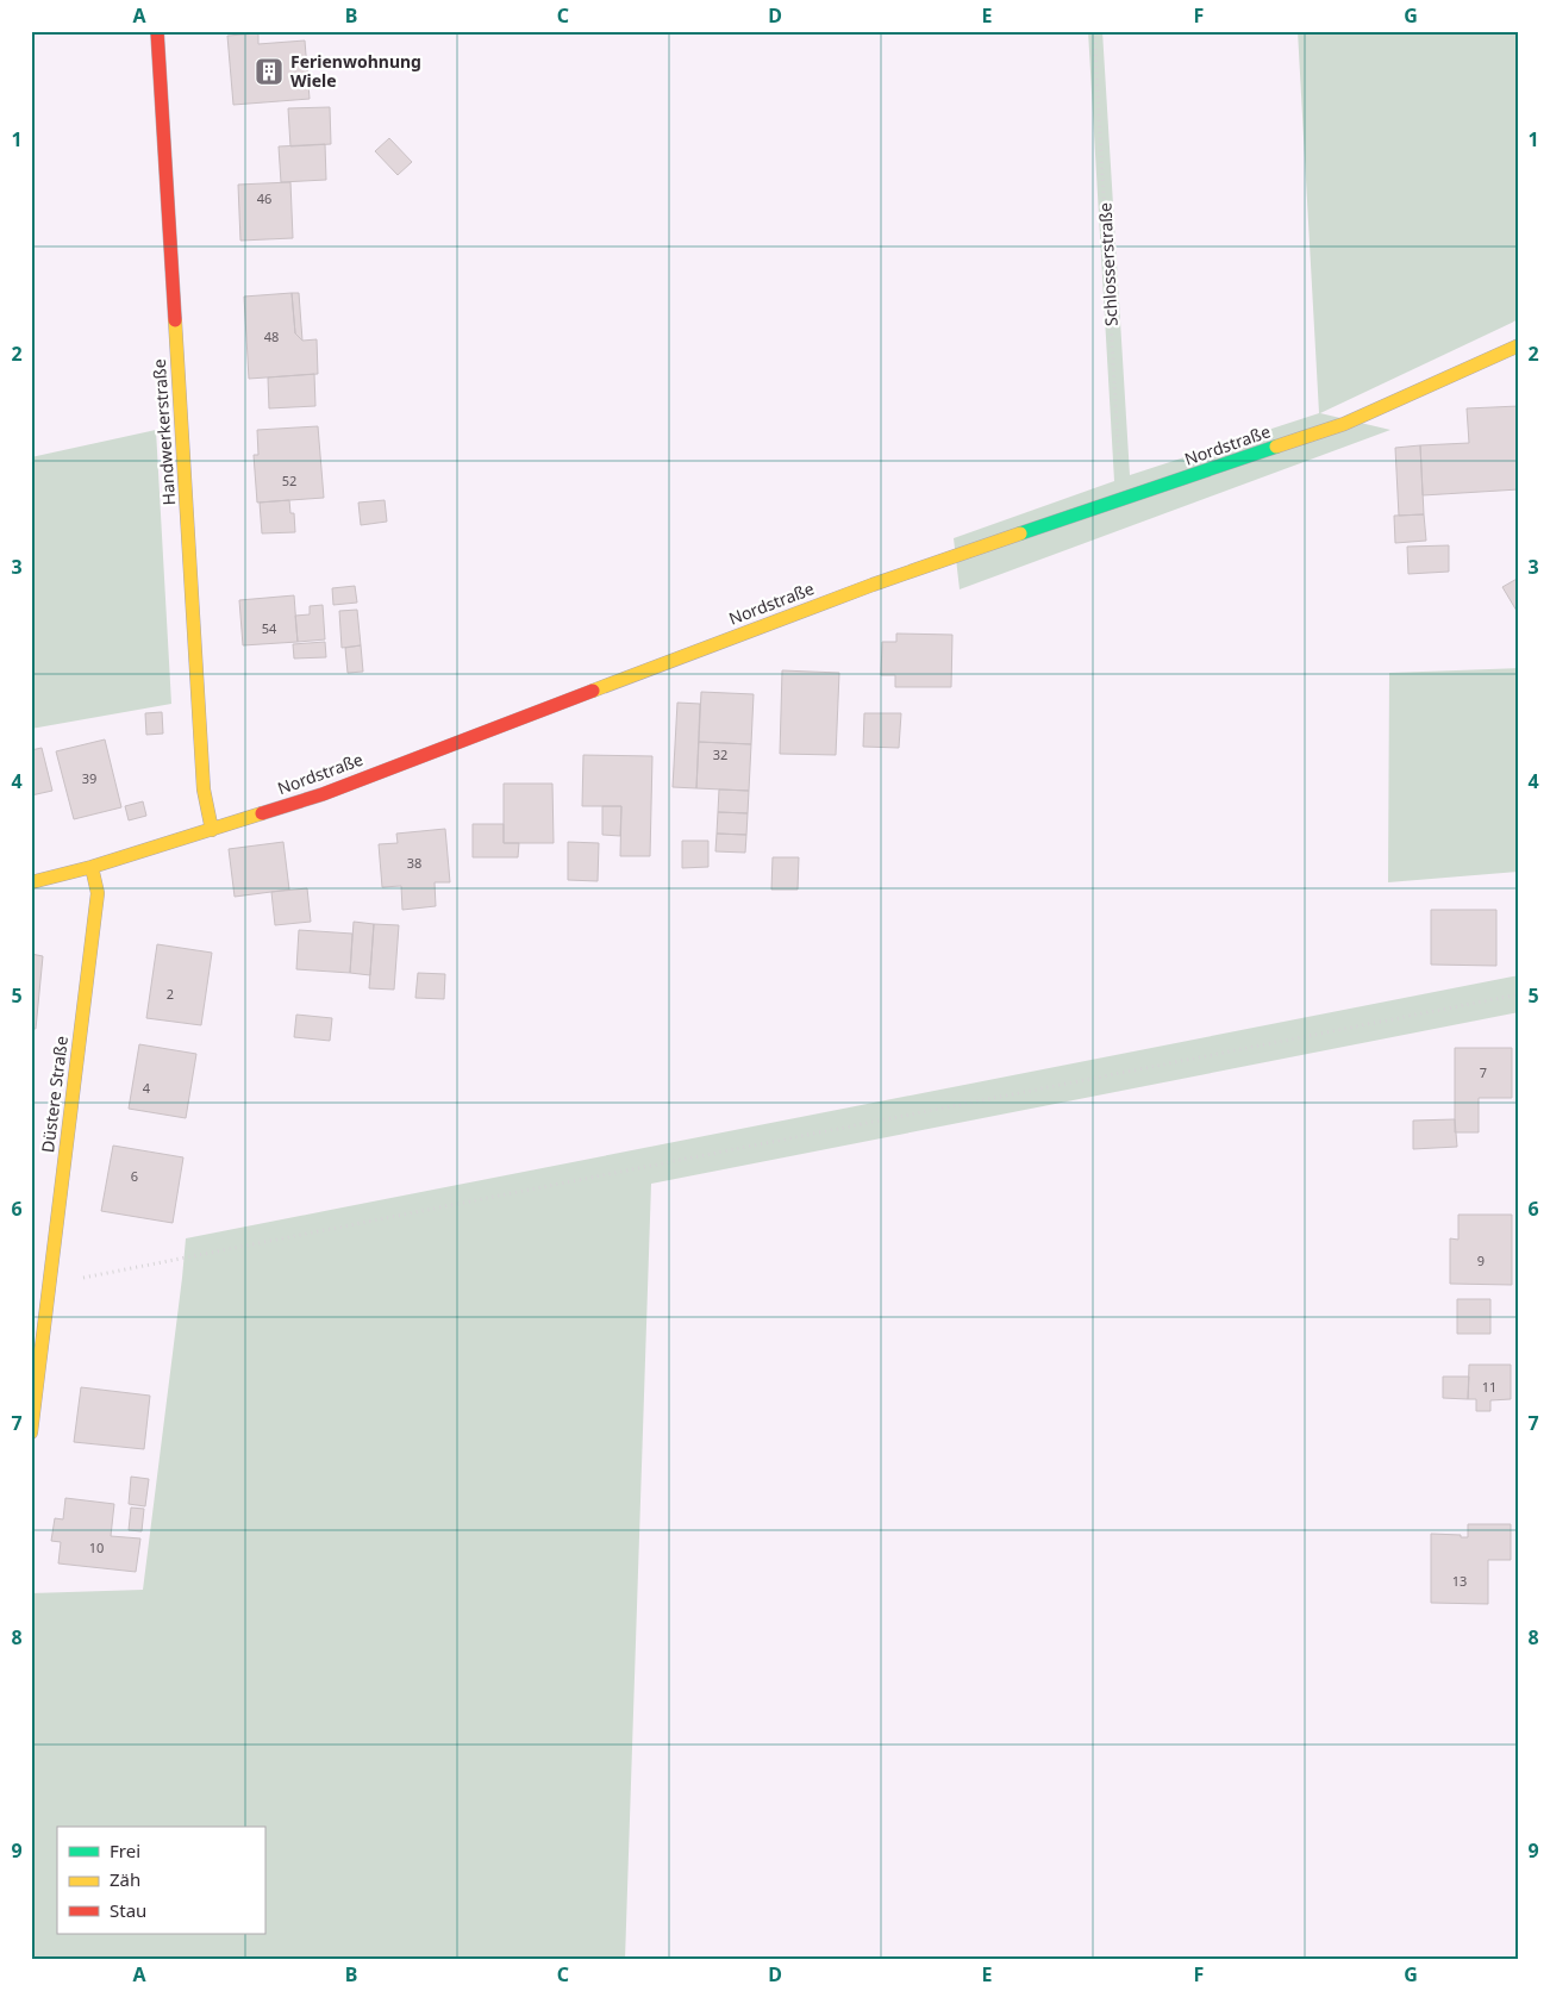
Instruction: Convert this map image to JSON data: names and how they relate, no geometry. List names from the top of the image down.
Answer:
{
  "streets": {
    "street": ["Handwerkerstraße", "Nordstraße", "Düstere Straße"],
    "path": ["Schlosserstraße"]
  },
  "crossings": [
    ["Schlosserstraße", "Nordstraße"],
    ["Handwerkerstraße", "Nordstraße"],
    ["Nordstraße", "Düstere Straße"]
  ],
  "places": {
    "building": ["Ferienwohnung Wiele"]
  },
  "house_numbers": [
    "46",
    "48",
    "52",
    "54",
    "32",
    "39",
    "38",
    "2",
    "7",
    "4",
    "6",
    "9",
    "11",
    "10",
    "13"
  ],
  "legend": ["Frei", "Zäh", "Stau"],
  "grid": {
    "columns": [
      "A",
      "B",
      "C",
      "D",
      "E",
      "F",
      "G"
    ],
    "rows": [
      "1",
      "2",
      "3",
      "4",
      "5",
      "6",
      "7",
      "8",
      "9"
    ]
  }
}
